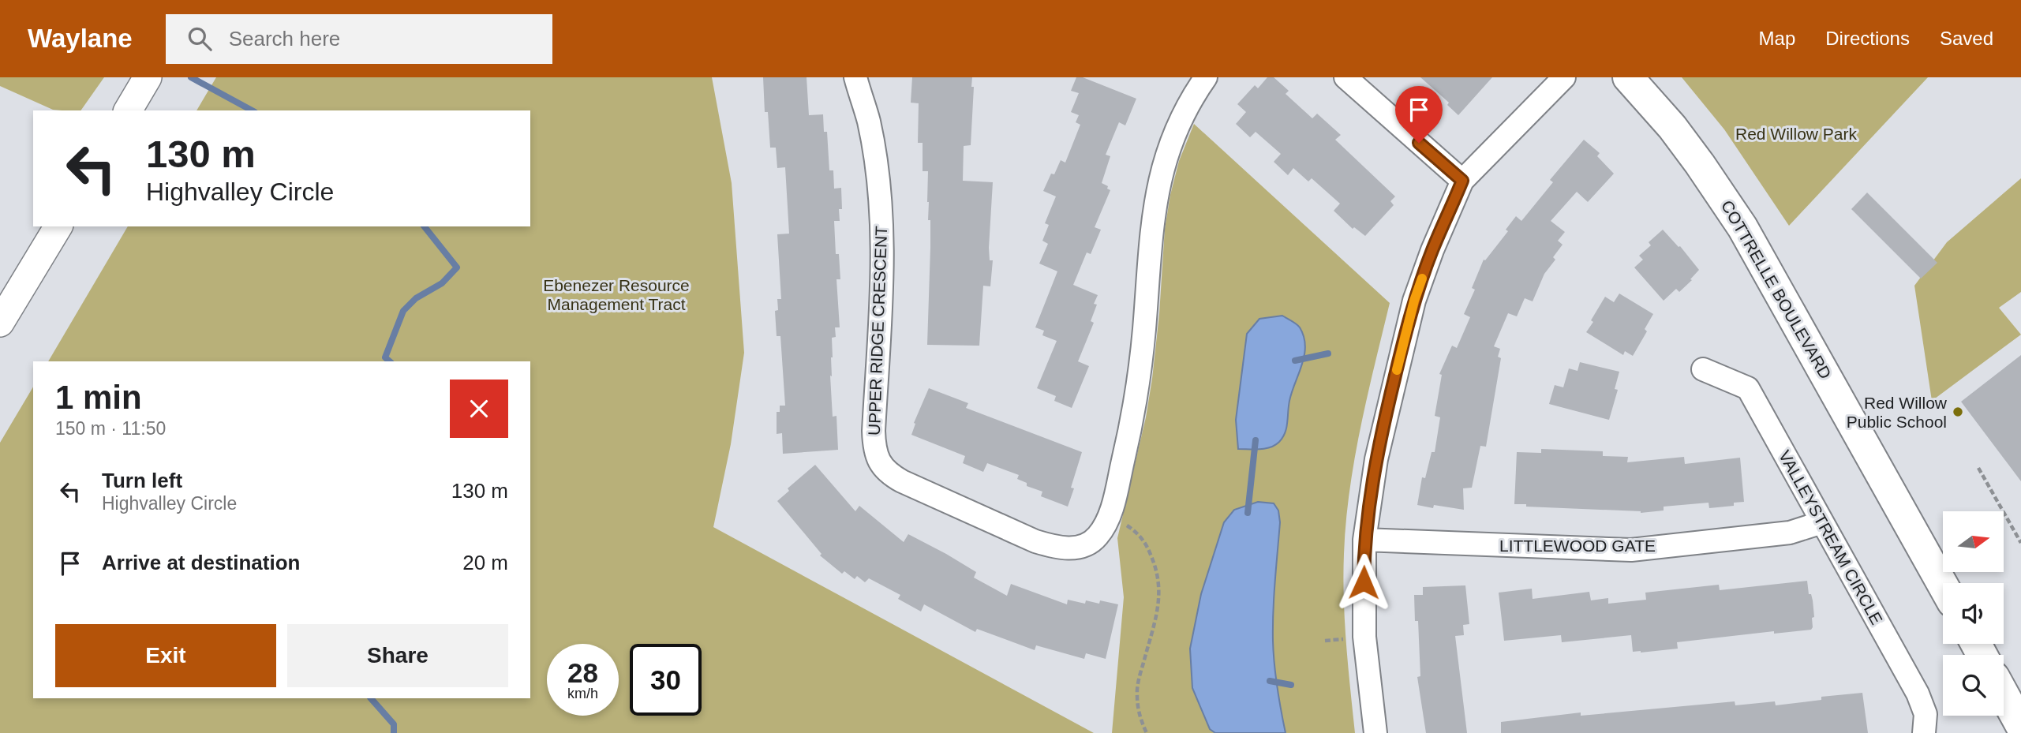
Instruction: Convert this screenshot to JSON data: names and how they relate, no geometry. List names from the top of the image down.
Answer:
{
  "streets": {
    "main road": ["COTTRELLE BOULEVARD"],
    "street": ["UPPER RIDGE CRESCENT", "VALLEYSTREAM CIRCLE", "LITTLEWOOD GATE"]
  },
  "crossings": [
    ["VALLEYSTREAM CIRCLE", "LITTLEWOOD GATE"]
  ],
  "parks": ["Red Willow Park", "Ebenezer Resource Management Tract"],
  "places": ["Red Willow Public School"],
  "north": "right",
  "page": {
    "header": "Waylane",
    "search": "Search here",
    "nav": ["Map", "Directions", "Saved"],
    "turn": ["130 m", "Highvalley Circle"],
    "heading": ["1 min", "150 m · 11:50"],
    "list": [
      {
        "name": "Turn left",
        "note": "Highvalley Circle",
        "value": "130 m"
      },
      {
        "name": "Arrive at destination",
        "value": "20 m"
      }
    ],
    "buttons": ["Exit", "Share"],
    "speed": "28 km/h",
    "limit": "30"
  }
}
